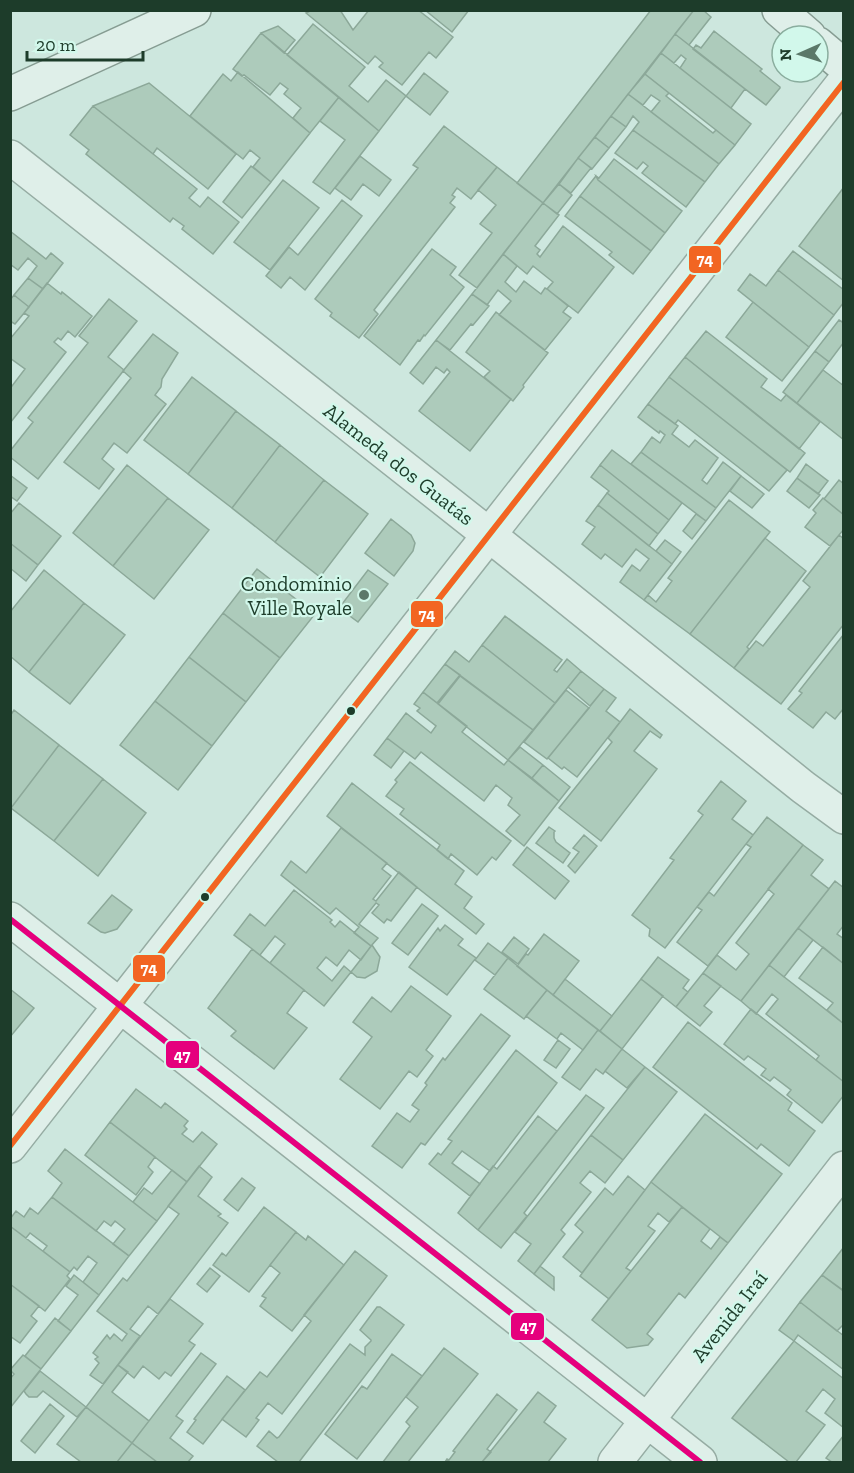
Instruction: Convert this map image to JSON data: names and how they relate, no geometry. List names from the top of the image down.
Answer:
{
  "streets": {
    "street": ["Alameda dos Guatás", "Avenida Iraí"]
  },
  "places": ["Condomínio Ville Royale"],
  "lines": ["transit line 74", "transit line 47"],
  "scale_bar": "20 m",
  "north": "left"
}
